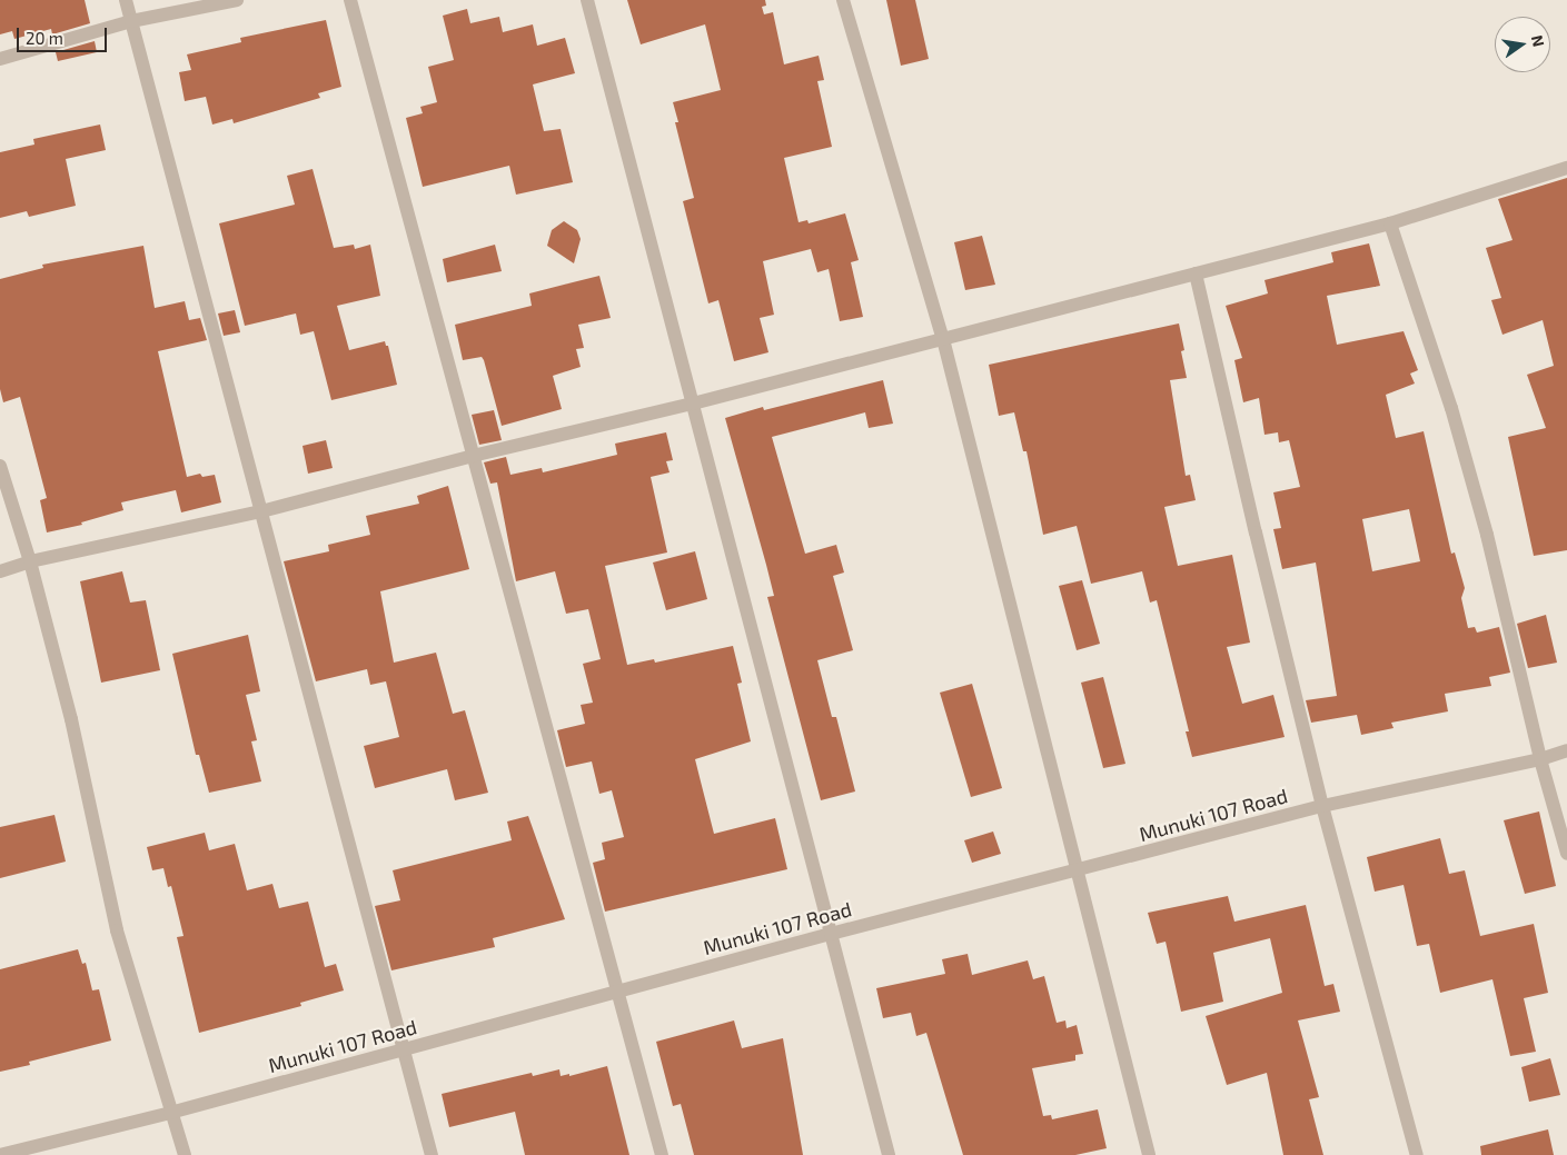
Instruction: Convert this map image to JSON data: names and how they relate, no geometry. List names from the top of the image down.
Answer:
{
  "streets": {
    "street": ["Munuki 107 Road"]
  },
  "scale_bar": "20 m",
  "north": "right"
}
